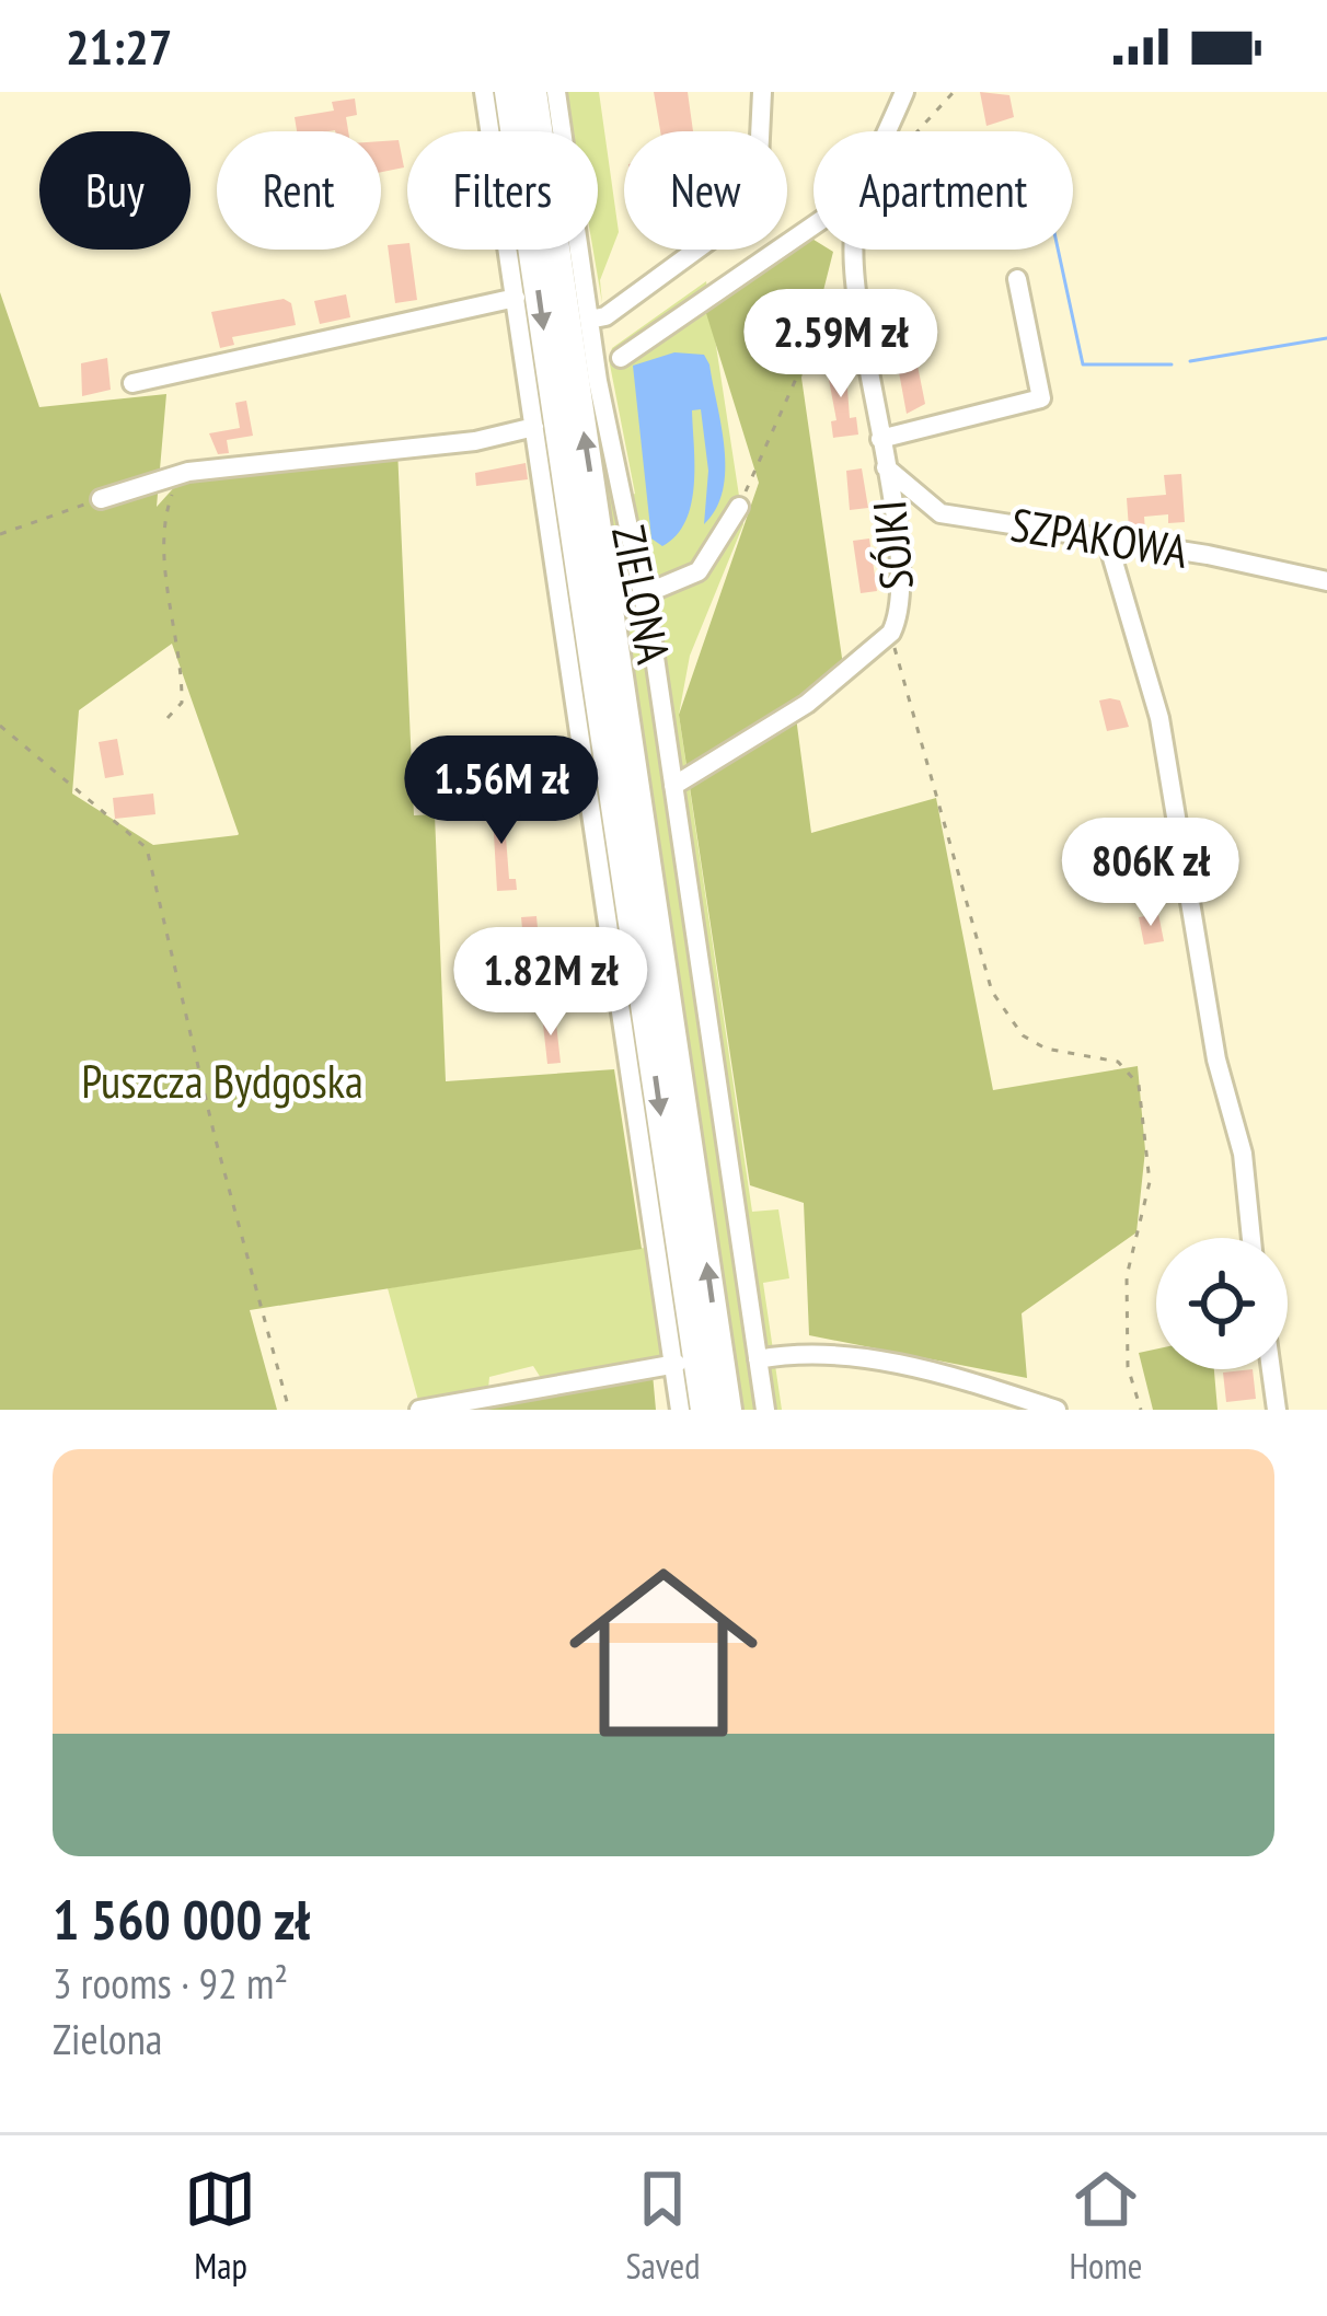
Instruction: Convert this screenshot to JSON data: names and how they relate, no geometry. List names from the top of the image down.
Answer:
{
  "streets": {
    "street": ["SZPAKOWA", "SÓJKI", "ZIELONA"]
  },
  "crossings": [
    ["SZPAKOWA", "SÓJKI"],
    ["SÓJKI", "ZIELONA"]
  ],
  "parks": ["Puszcza Bydgoska"],
  "page": {
    "status": "21:27",
    "chip": [
      "Buy",
      "Rent",
      "Filters",
      "New",
      "Apartment"
    ],
    "price": [
      "2.59M zł",
      "1.56M zł",
      "806K zł",
      "1.82M zł"
    ],
    "list": [
      {
        "name": "1 560 000 zł",
        "note": "3 rooms · 92 m² · Zielona"
      }
    ],
    "tabs": ["Map", "Saved", "Home"]
  }
}
